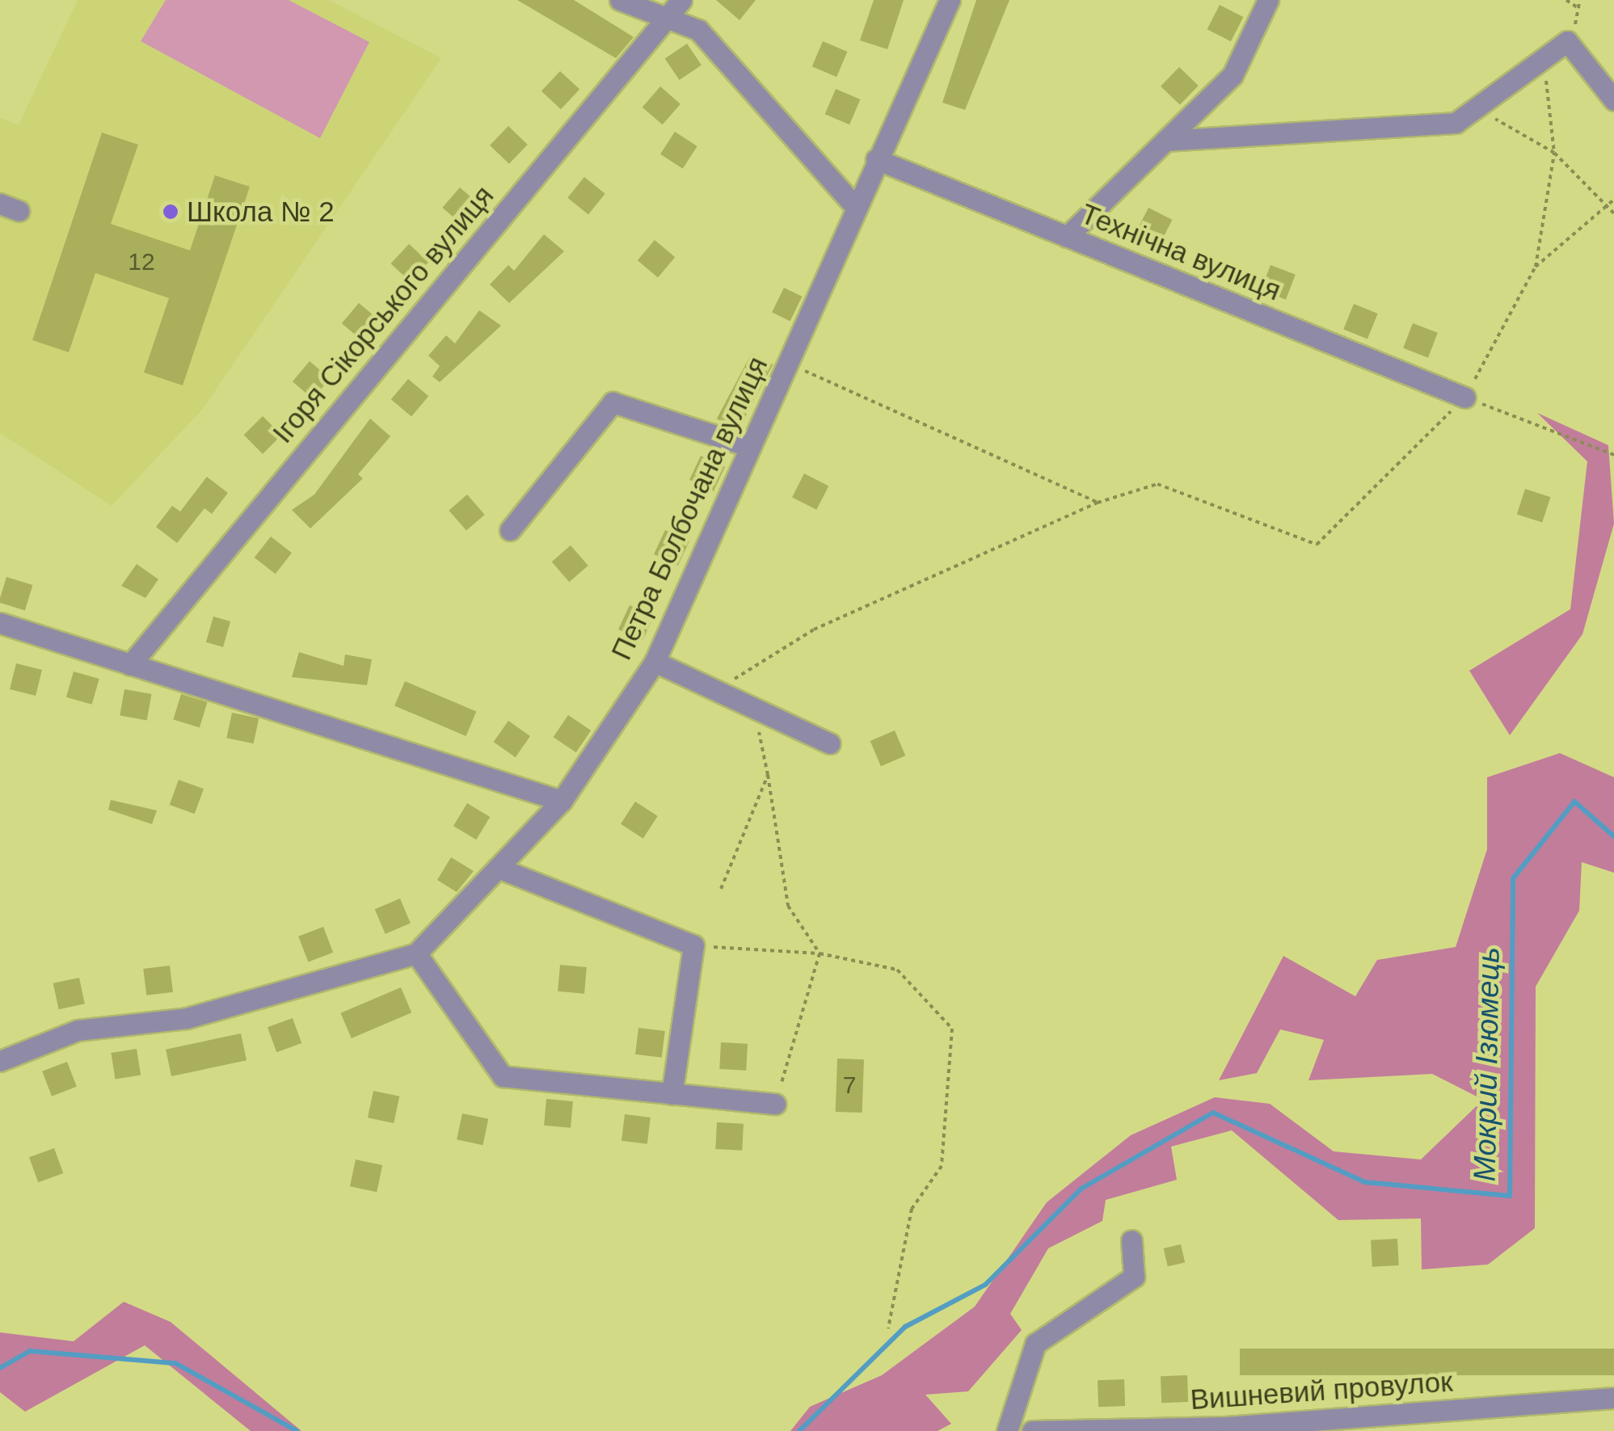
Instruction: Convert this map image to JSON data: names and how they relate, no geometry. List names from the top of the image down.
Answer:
{
  "streets": {
    "street": [
      "Технічна вулиця",
      "Ігоря Сікорського вулиця",
      "Петра Болбочана вулиця",
      "Вишневий провулок"
    ]
  },
  "crossings": [
    ["Технічна вулиця", "Петра Болбочана вулиця"]
  ],
  "water": ["Мокрий Ізюмець"],
  "places": ["Школа № 2"],
  "house_numbers": ["12", "7"]
}
